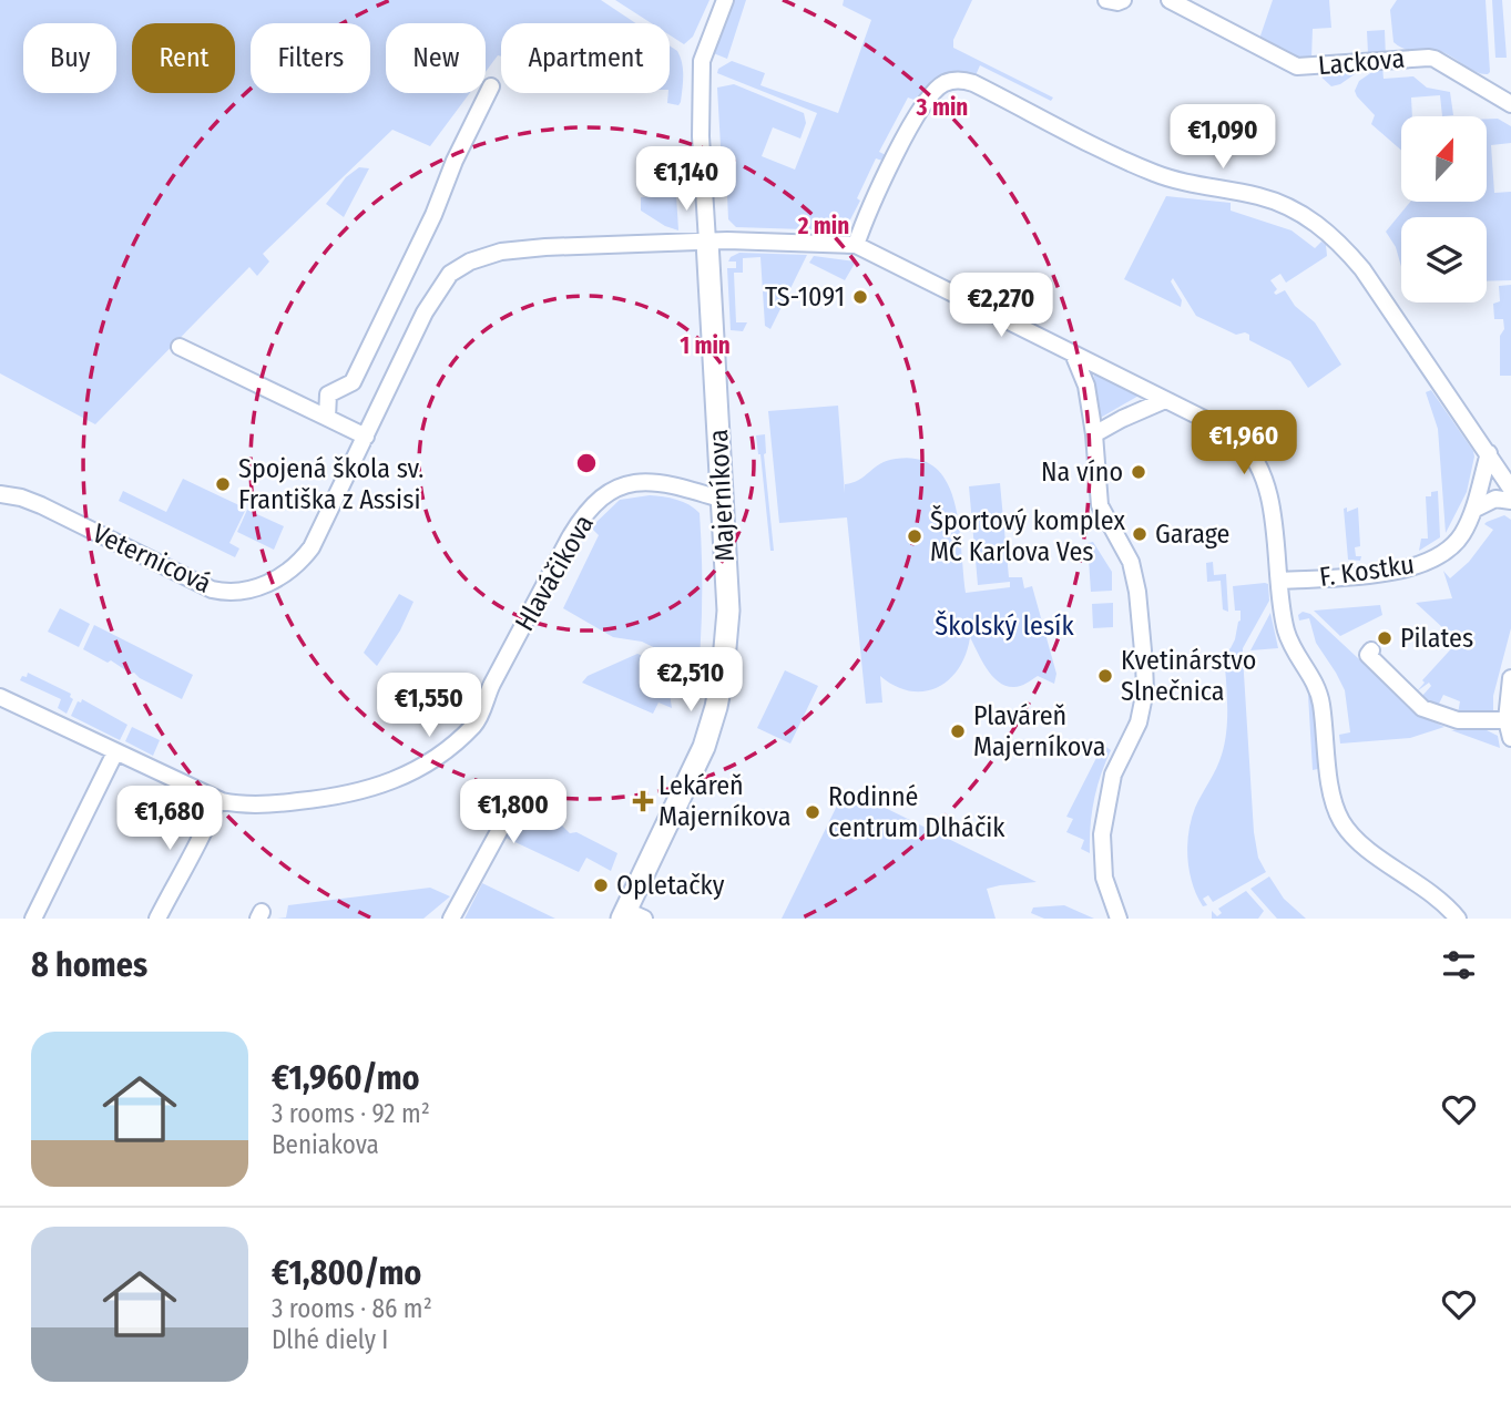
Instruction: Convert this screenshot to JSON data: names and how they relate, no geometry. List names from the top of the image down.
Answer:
{
  "streets": {
    "street": [
      "Lackova",
      "Majerníkova",
      "Veternicová",
      "F. Kostku",
      "Hlaváčikova"
    ]
  },
  "crossings": [
    ["Majerníkova", "Veternicová"],
    ["Majerníkova", "Hlaváčikova"]
  ],
  "parks": ["Školský lesík"],
  "places": {
    "other": [
      "TS-1091",
      "Na víno",
      "Spojená škola sv. Františka z Assisi",
      "Garage",
      "Športový komplex MČ Karlova Ves",
      "Pilates",
      "Kvetinárstvo Slnečnica",
      "Plaváreň Majerníkova",
      "Rodinné centrum Dlháčik",
      "Opletačky"
    ],
    "health": ["Lekáreň Majerníkova"]
  },
  "north": "top",
  "page": {
    "chip": [
      "Buy",
      "Rent",
      "Filters",
      "New",
      "Apartment"
    ],
    "price": [
      "€1,090",
      "€1,140",
      "€2,270",
      "€1,960",
      "€2,510",
      "€1,550",
      "€1,800",
      "€1,680"
    ],
    "heading": "8 homes",
    "list": [
      {
        "name": "€1,960/mo",
        "note": "3 rooms · 92 m² · Beniakova"
      },
      {
        "name": "€1,800/mo",
        "note": "3 rooms · 86 m² · Dlhé diely I"
      }
    ]
  },
  "rings": ["3 min", "2 min", "1 min"]
}
